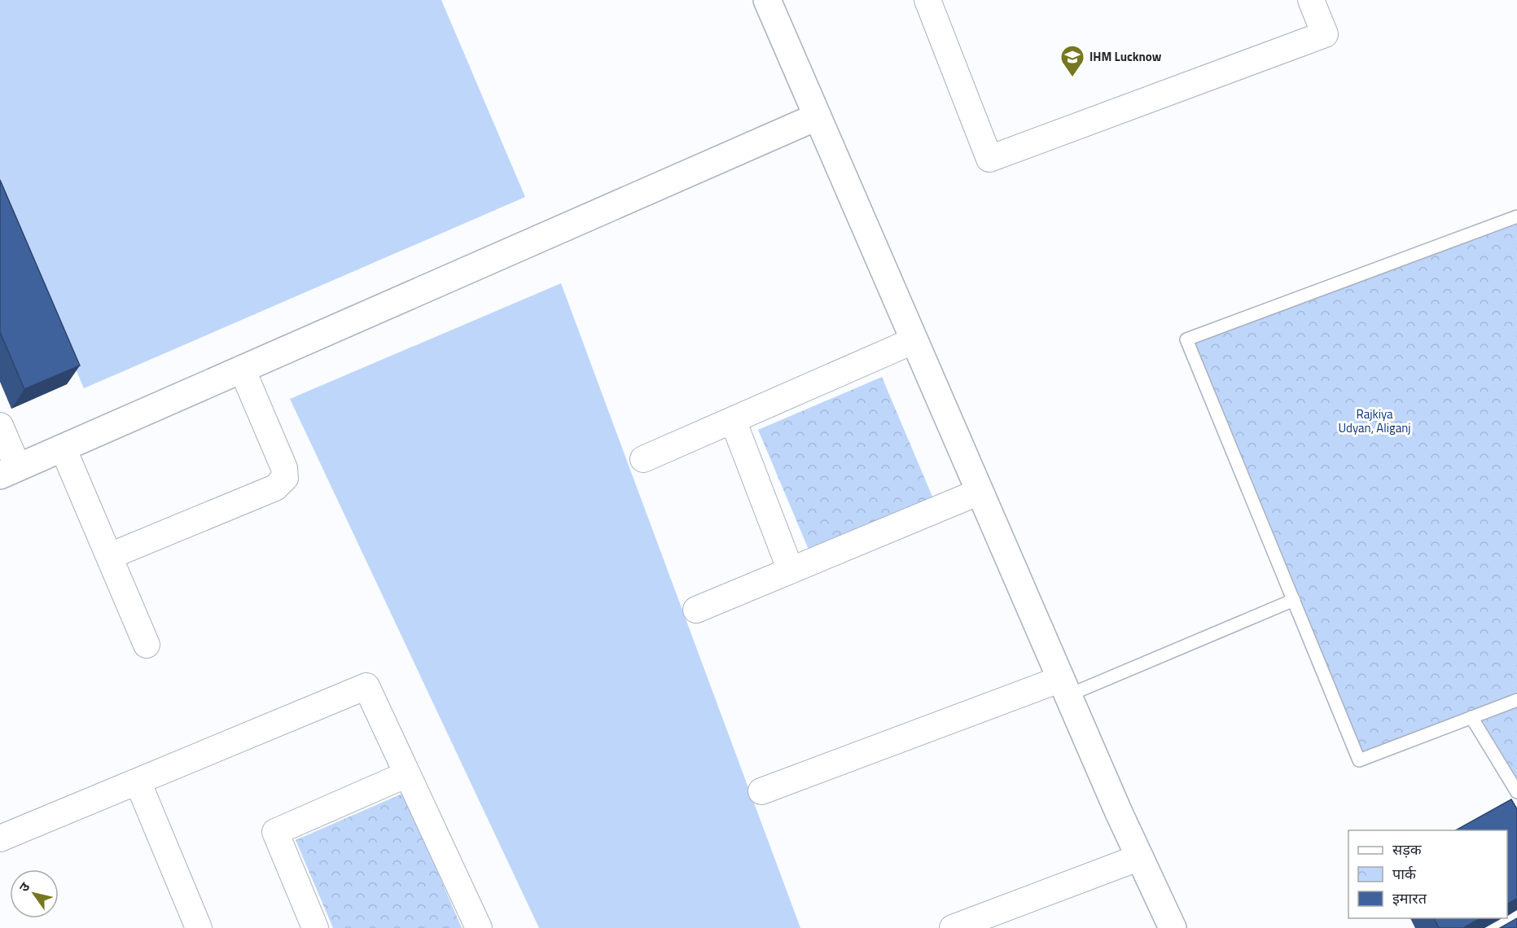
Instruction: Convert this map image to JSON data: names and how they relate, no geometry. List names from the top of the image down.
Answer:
{
  "parks": ["Rajkiya Udyan, Aliganj"],
  "places": {
    "school or university": ["IHM Lucknow"]
  },
  "legend": ["सड़क", "पार्क", "इमारत"],
  "north": "top left"
}
